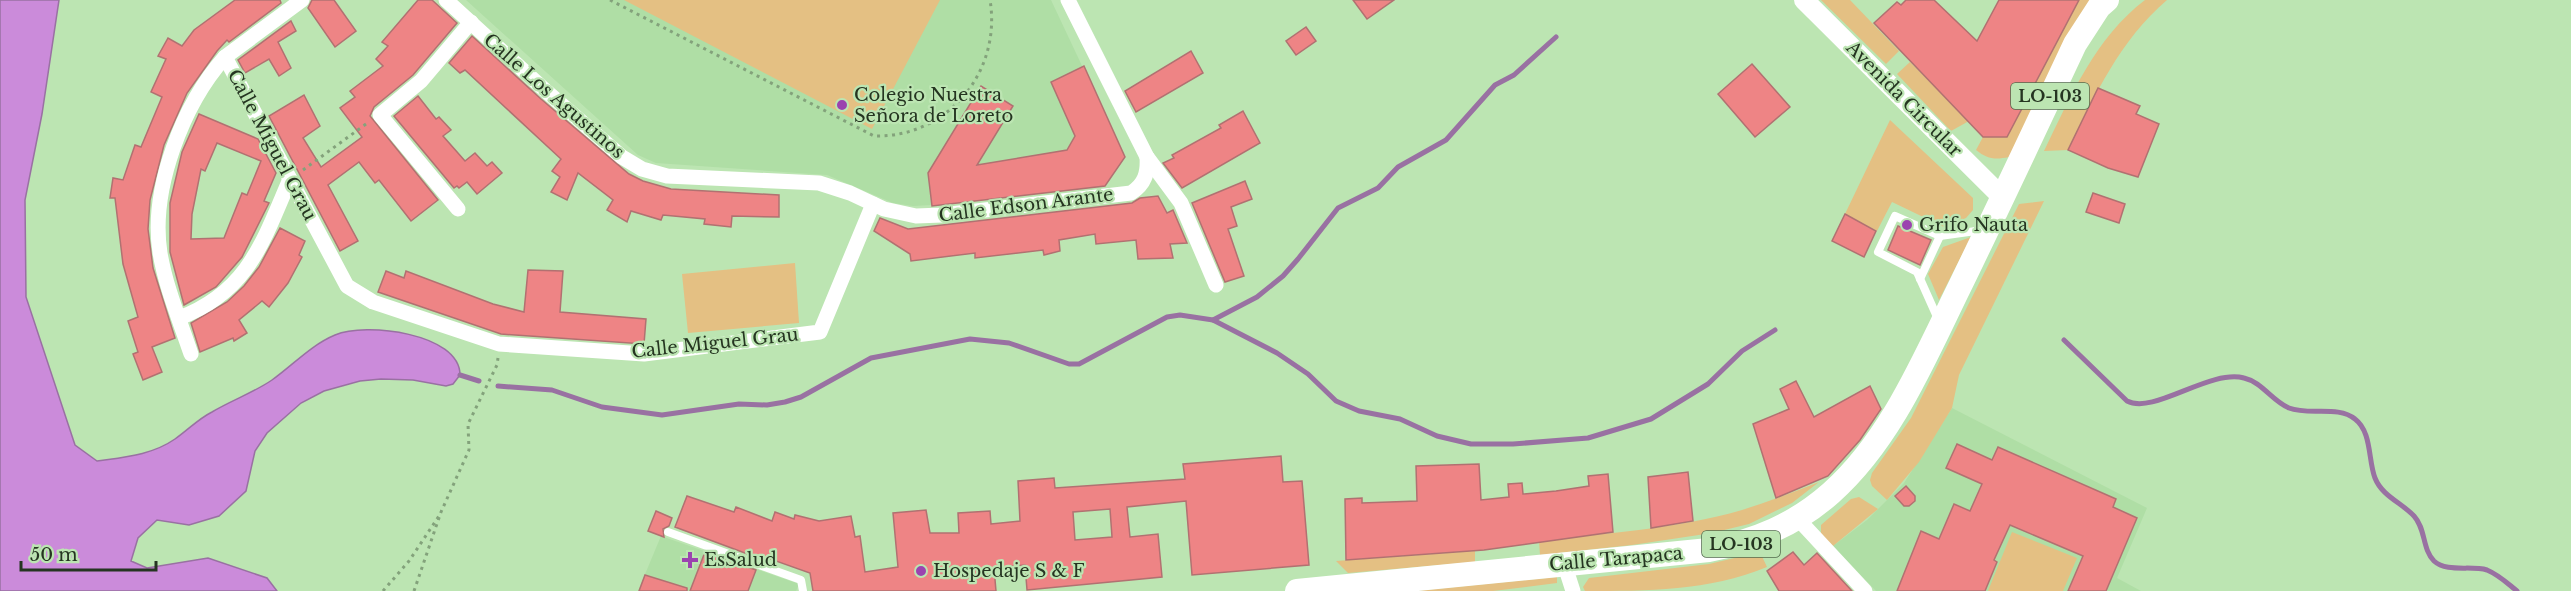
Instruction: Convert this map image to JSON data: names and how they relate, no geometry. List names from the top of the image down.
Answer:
{
  "streets": {
    "main road": ["LO-103", "Calle Tarapaca"],
    "street": [
      "Calle Los Agustinos",
      "Avenida Circular",
      "Calle Miguel Grau",
      "Calle Edson Arante"
    ]
  },
  "crossings": [
    ["Calle Los Agustinos", "Calle Miguel Grau"],
    ["Calle Los Agustinos", "Calle Edson Arante"],
    ["LO-103", "Avenida Circular"],
    ["LO-103", "Calle Tarapaca"],
    ["Avenida Circular", "Calle Tarapaca"]
  ],
  "places": {
    "other": ["Colegio Nuestra Señora de Loreto", "Grifo Nauta", "Hospedaje S & F"],
    "health": ["EsSalud"]
  },
  "scale_bar": "50 m"
}
